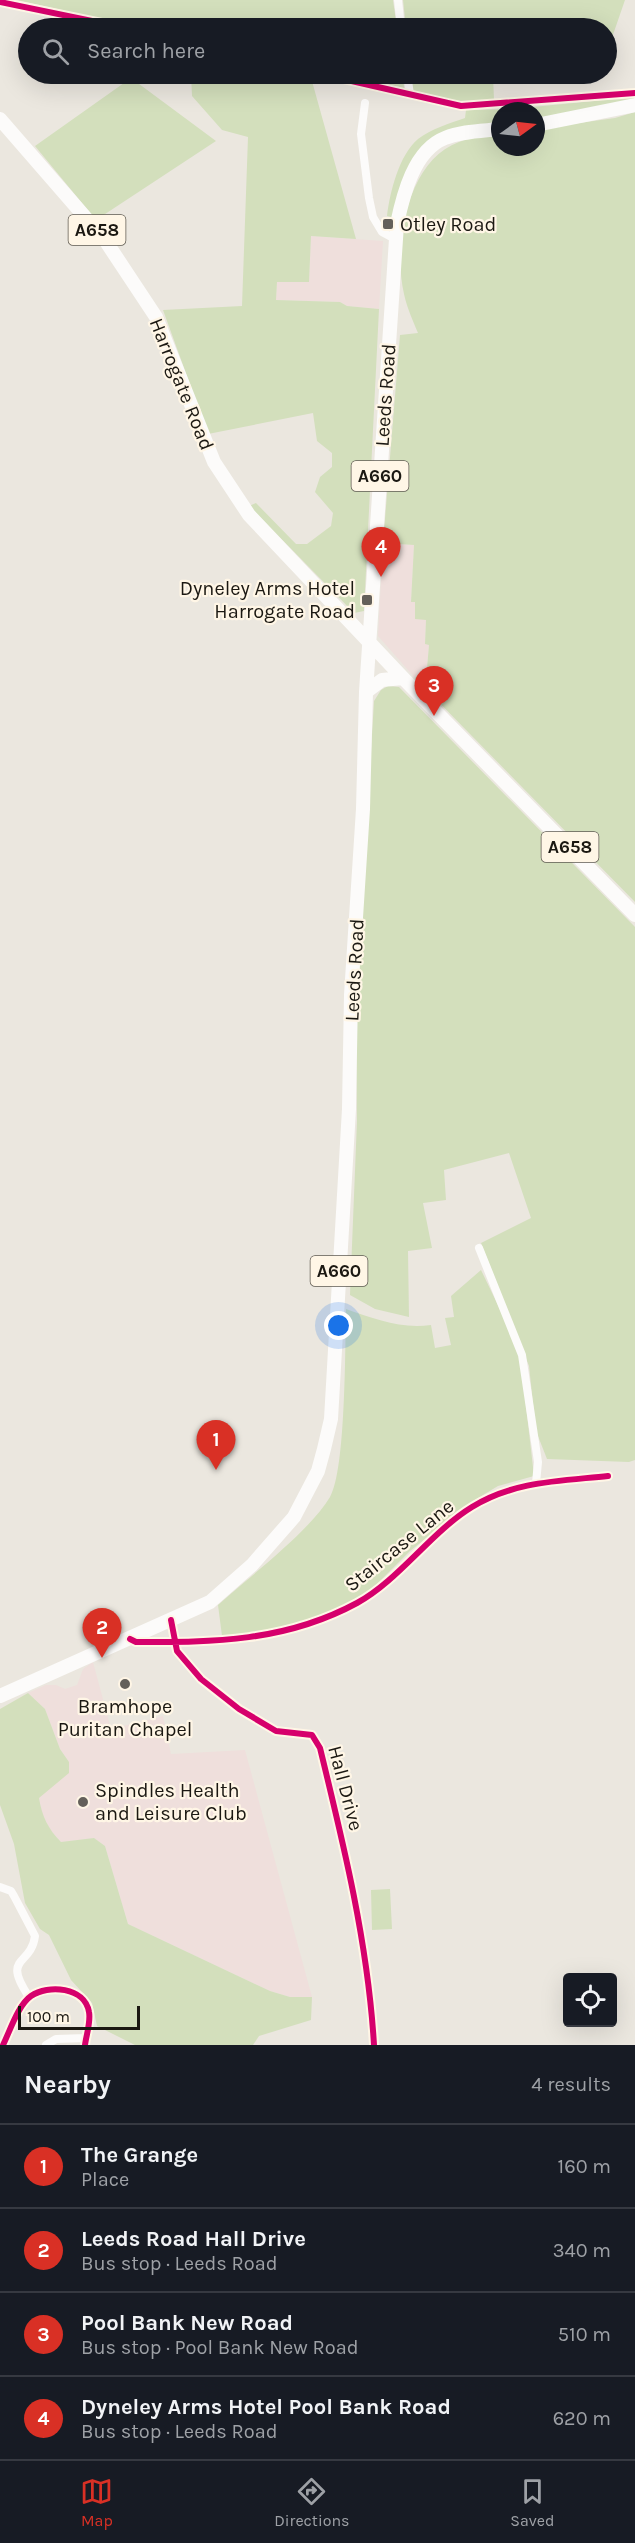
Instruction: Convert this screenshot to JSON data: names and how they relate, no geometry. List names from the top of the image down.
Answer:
{
  "streets": {
    "highway": [
      "A658",
      "Harrogate Road",
      "Leeds Road",
      "A660"
    ],
    "street": ["Staircase Lane", "Hall Drive"]
  },
  "crossings": [
    ["A658", "Harrogate Road"],
    ["A658", "Leeds Road"],
    ["Harrogate Road", "Leeds Road"],
    ["Leeds Road", "Staircase Lane"],
    ["Leeds Road", "Hall Drive"],
    ["Staircase Lane", "Hall Drive"]
  ],
  "places": {
    "transit": ["Otley Road", "Dyneley Arms Hotel Harrogate Road"],
    "other": ["Bramhope Puritan Chapel", "Spindles Health and Leisure Club"]
  },
  "scale_bar": "100 m",
  "north": "right",
  "page": {
    "search": "Search here",
    "pins": [
      "4",
      "3",
      "1",
      "2"
    ],
    "scale": "100 m",
    "heading": ["Nearby", "4 results"],
    "list": [
      {
        "mark": "1",
        "name": "The Grange",
        "note": "Place",
        "value": "160 m"
      },
      {
        "mark": "2",
        "name": "Leeds Road Hall Drive",
        "note": "Bus stop · Leeds Road",
        "value": "340 m"
      },
      {
        "mark": "3",
        "name": "Pool Bank New Road",
        "note": "Bus stop · Pool Bank New Road",
        "value": "510 m"
      },
      {
        "mark": "4",
        "name": "Dyneley Arms Hotel Pool Bank Road",
        "note": "Bus stop · Leeds Road",
        "value": "620 m"
      }
    ],
    "nav": ["Map", "Directions", "Saved"]
  }
}
